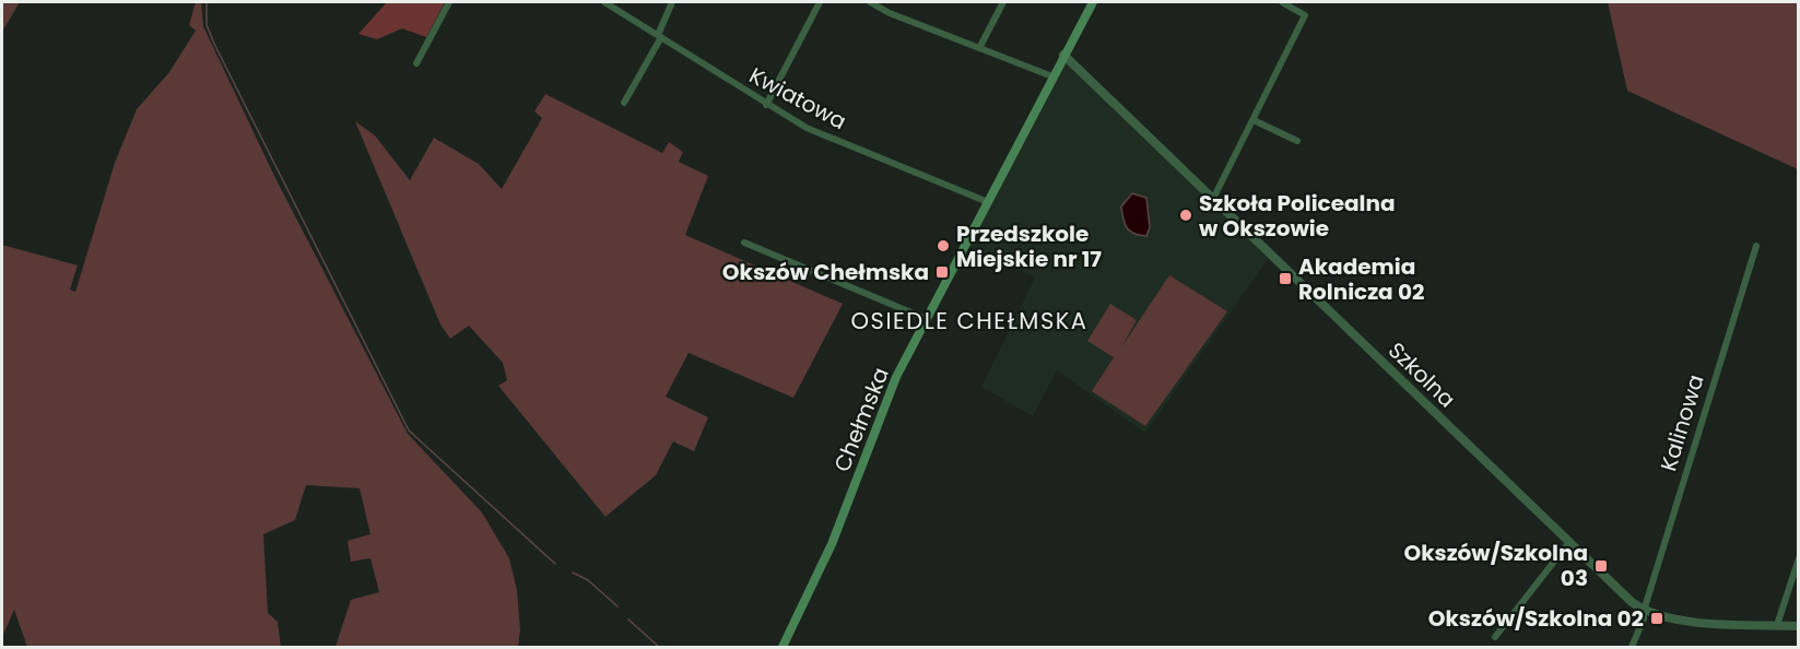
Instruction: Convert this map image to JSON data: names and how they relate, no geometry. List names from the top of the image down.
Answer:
{
  "streets": {
    "main road": ["Chełmska"],
    "street": ["Kwiatowa", "Szkolna", "Kalinowa"]
  },
  "crossings": [
    ["Kwiatowa", "Chełmska"],
    ["Szkolna", "Chełmska"],
    ["Szkolna", "Kalinowa"]
  ],
  "districts": ["OSIEDLE CHEŁMSKA"],
  "places": {
    "other": ["Szkoła Policealna w Okszowie", "Przedszkole Miejskie nr 17"],
    "transit": [
      "Okszów Chełmska",
      "Akademia Rolnicza 02",
      "Okszów/Szkolna 03",
      "Okszów/Szkolna 02"
    ]
  }
}
